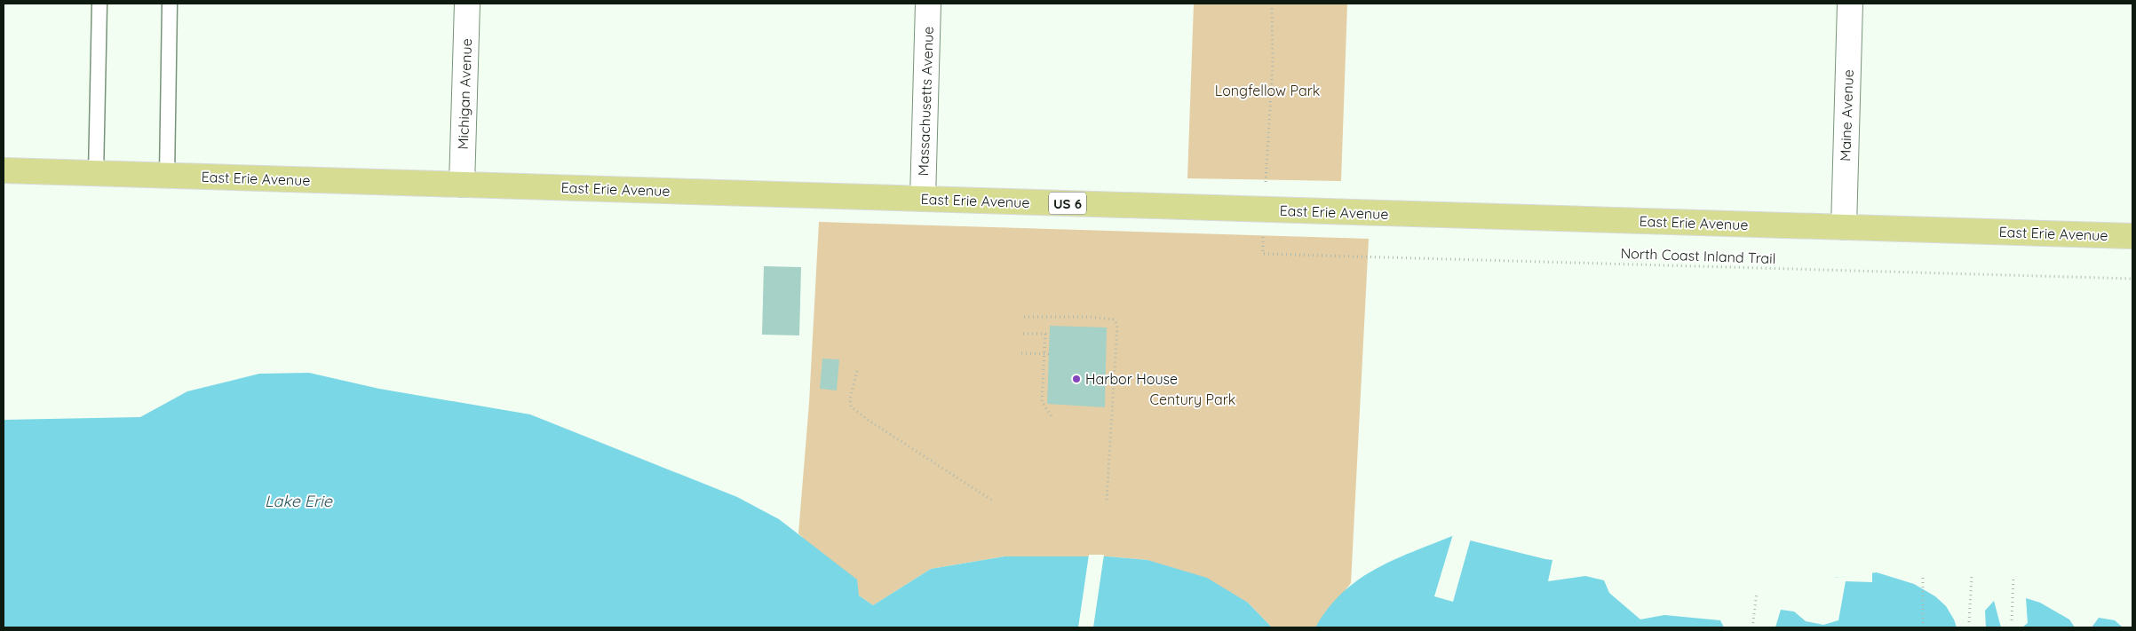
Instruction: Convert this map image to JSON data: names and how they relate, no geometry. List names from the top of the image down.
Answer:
{
  "streets": {
    "main road": ["East Erie Avenue", "US 6"],
    "street": ["Michigan Avenue", "Massachusetts Avenue", "Maine Avenue"],
    "path": ["North Coast Inland Trail"]
  },
  "crossings": [
    ["Michigan Avenue", "East Erie Avenue"],
    ["Massachusetts Avenue", "East Erie Avenue"],
    ["Maine Avenue", "East Erie Avenue"]
  ],
  "water": ["Lake Erie"],
  "parks": ["Longfellow Park", "Century Park"],
  "places": ["Harbor House"]
}
